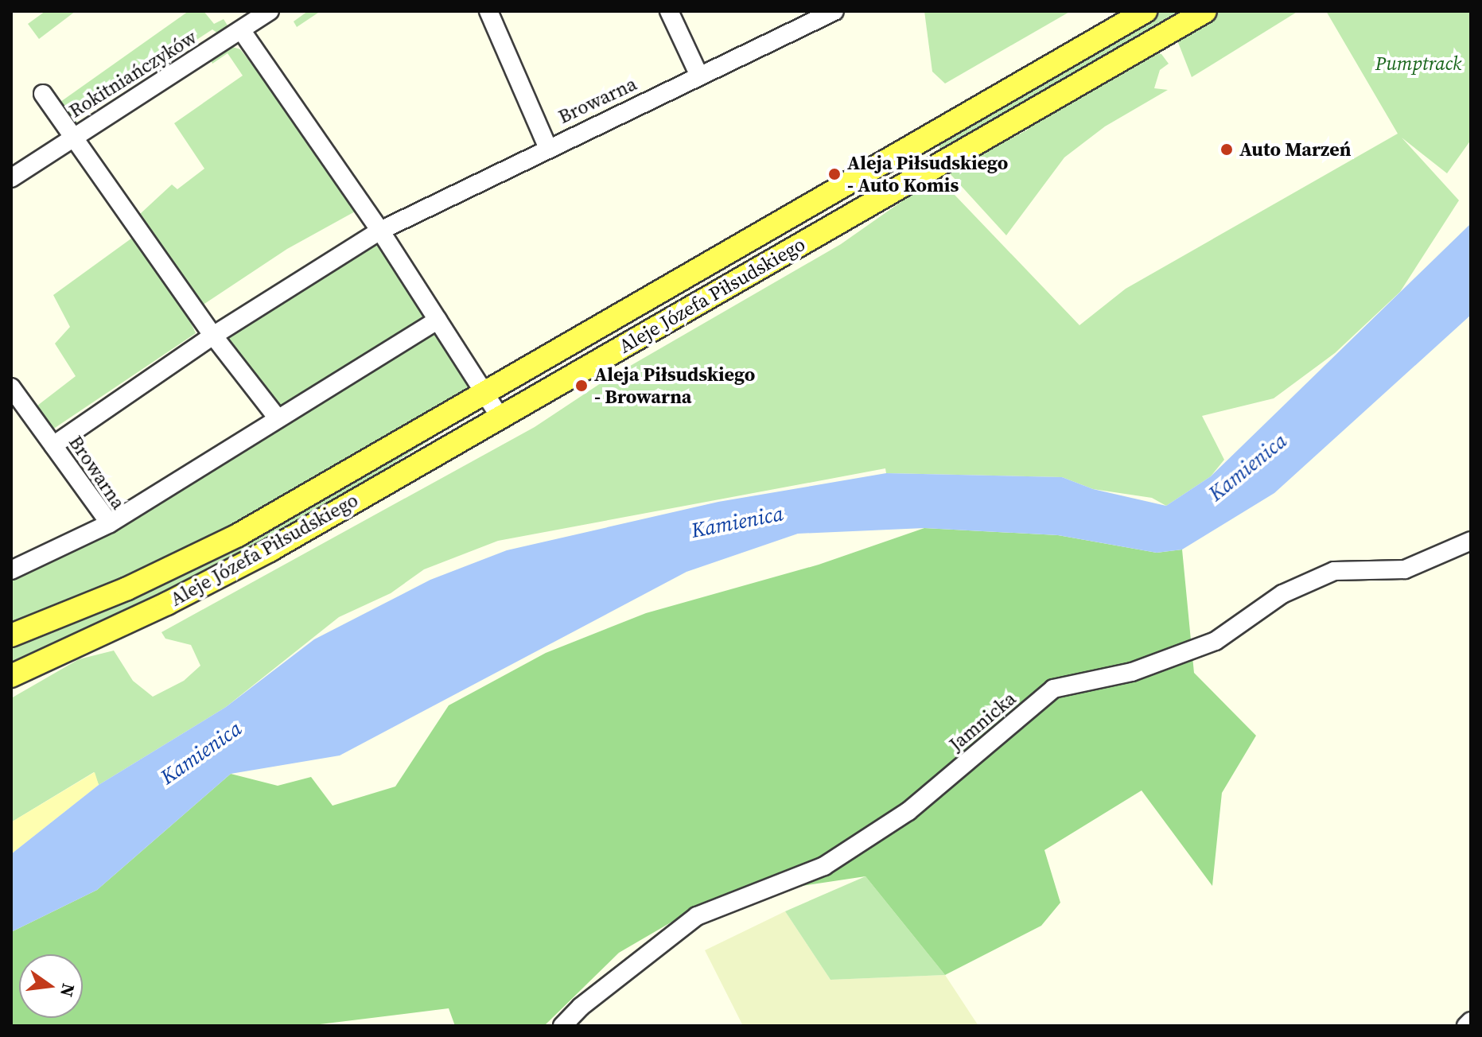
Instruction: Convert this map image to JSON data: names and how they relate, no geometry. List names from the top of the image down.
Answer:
{
  "streets": {
    "main road": ["Aleje Józefa Piłsudskiego"],
    "street": ["Rokitniańczyków", "Browarna", "Jamnicka"]
  },
  "water": ["Kamienica"],
  "parks": ["Pumptrack"],
  "places": ["Auto Marzeń", "Aleja Piłsudskiego - Auto Komis", "Aleja Piłsudskiego - Browarna"],
  "north": "right"
}
